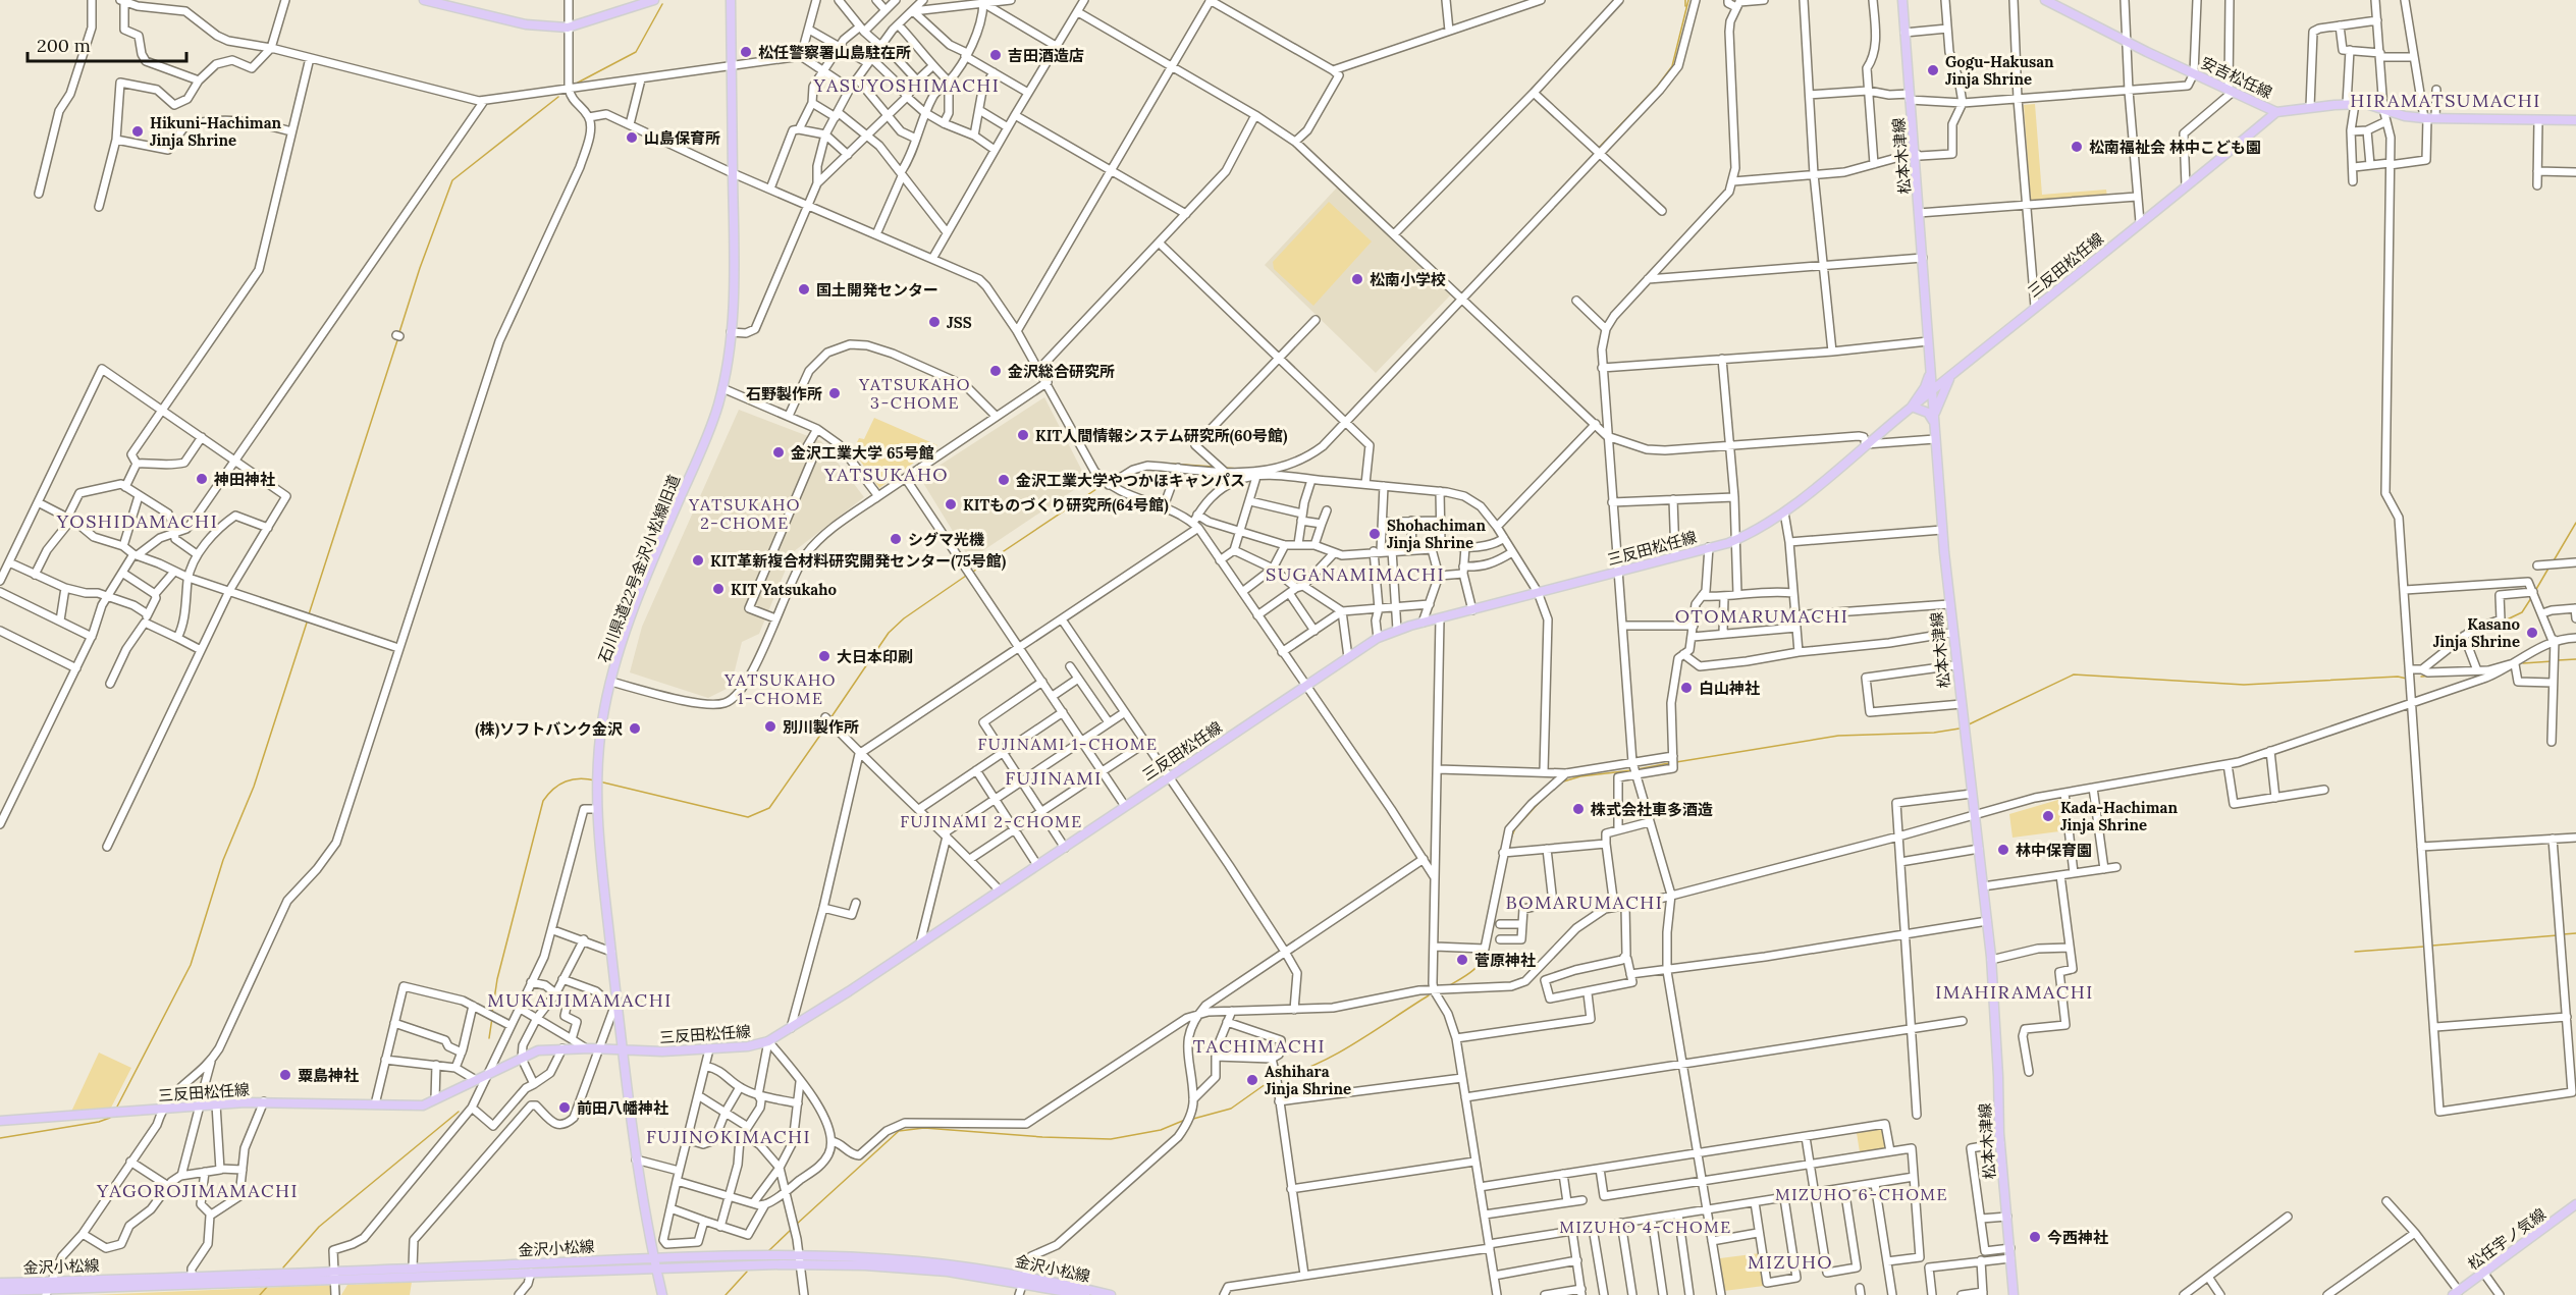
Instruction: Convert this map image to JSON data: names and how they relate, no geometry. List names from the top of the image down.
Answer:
{
  "streets": {
    "main road": [
      "安吉松任線",
      "松本木津線",
      "三反田松任線",
      "石川県道22号金沢小松線旧道",
      "松任宇ノ気線",
      "金沢小松線"
    ]
  },
  "crossings": [
    ["安吉松任線", "三反田松任線"],
    ["松本木津線", "三反田松任線"],
    ["三反田松任線", "石川県道22号金沢小松線旧道"],
    ["石川県道22号金沢小松線旧道", "金沢小松線"]
  ],
  "districts": [
    "YASUYOSHIMACHI",
    "HIRAMATSUMACHI",
    "YATSUKAHO 3-CHOME",
    "YATSUKAHO",
    "YATSUKAHO 2-CHOME",
    "YOSHIDAMACHI",
    "SUGANAMIMACHI",
    "OTOMARUMACHI",
    "YATSUKAHO 1-CHOME",
    "FUJINAMI 1-CHOME",
    "FUJINAMI",
    "FUJINAMI 2-CHOME",
    "BOMARUMACHI",
    "IMAHIRAMACHI",
    "MUKAIJIMAMACHI",
    "TACHIMACHI",
    "FUJINOKIMACHI",
    "YAGOROJIMAMACHI",
    "MIZUHO 6-CHOME",
    "MIZUHO 4-CHOME",
    "MIZUHO"
  ],
  "places": [
    "松任警察署山島駐在所",
    "吉田酒造店",
    "Gogu-Hakusan Jinja Shrine",
    "Hikuni-Hachiman Jinja Shrine",
    "山島保育所",
    "松南福祉会 林中こども園",
    "松南小学校",
    "国土開発センター",
    "JSS",
    "金沢総合研究所",
    "石野製作所",
    "KIT人間情報システム研究所(60号館)",
    "金沢工業大学 65号館",
    "神田神社",
    "金沢工業大学やつかほキャンパス",
    "KITものづくり研究所(64号館)",
    "Shohachiman Jinja Shrine",
    "シグマ光機",
    "KIT革新複合材料研究開発センター(75号館)",
    "KIT Yatsukaho",
    "Kasano Jinja Shrine",
    "大日本印刷",
    "白山神社",
    "別川製作所",
    "(株)ソフトバンク金沢",
    "株式会社車多酒造",
    "Kada-Hachiman Jinja Shrine",
    "林中保育園",
    "菅原神社",
    "粟島神社",
    "Ashihara Jinja Shrine",
    "前田八幡神社",
    "今西神社"
  ],
  "scale_bar": "200 m"
}
